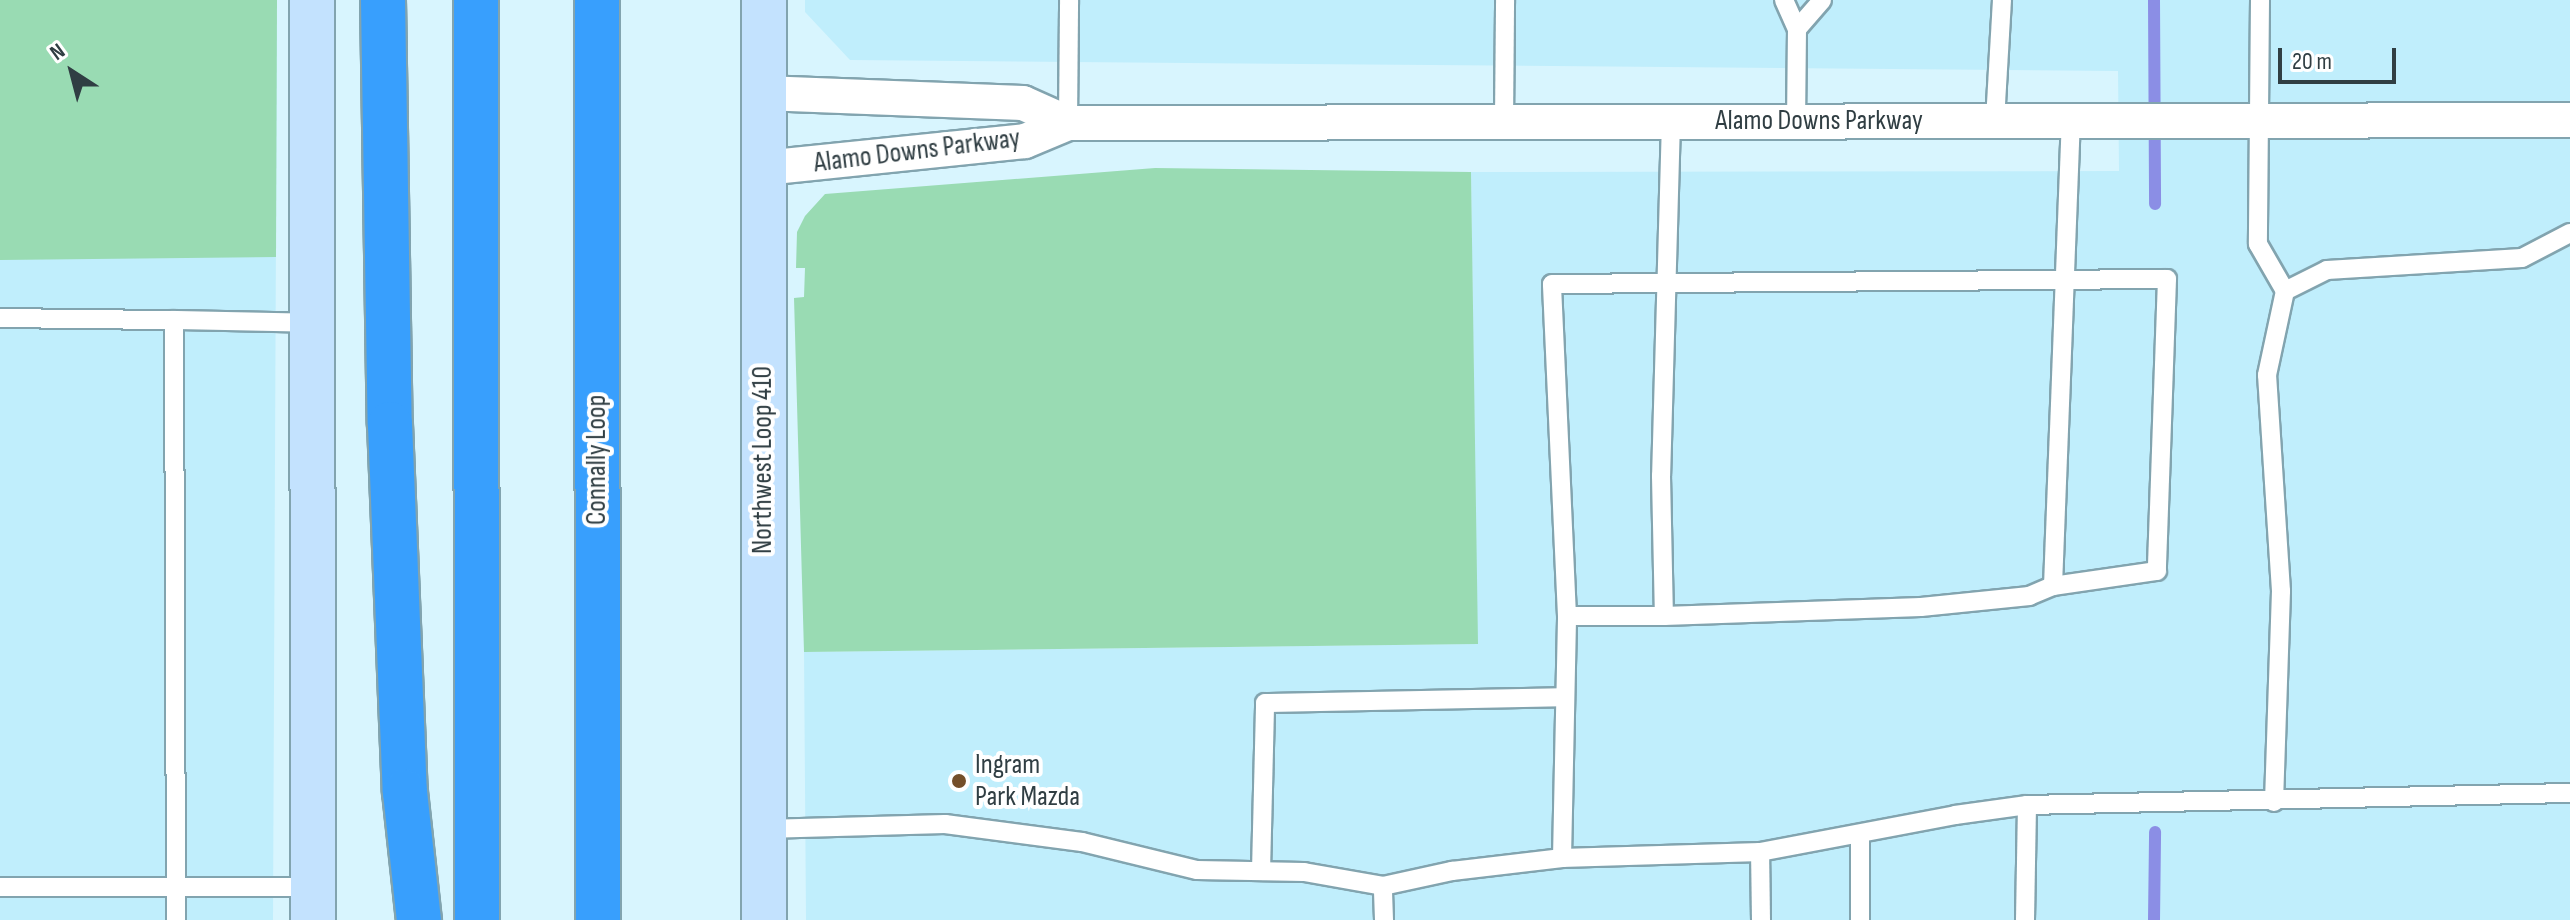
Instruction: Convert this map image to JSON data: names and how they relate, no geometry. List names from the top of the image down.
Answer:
{
  "streets": {
    "highway": ["Connally Loop"],
    "main road": ["Northwest Loop 410"],
    "street": ["Alamo Downs Parkway"]
  },
  "crossings": [
    ["Alamo Downs Parkway", "Northwest Loop 410"]
  ],
  "places": ["Ingram Park Mazda"],
  "scale_bar": "20 m",
  "north": "top left"
}
